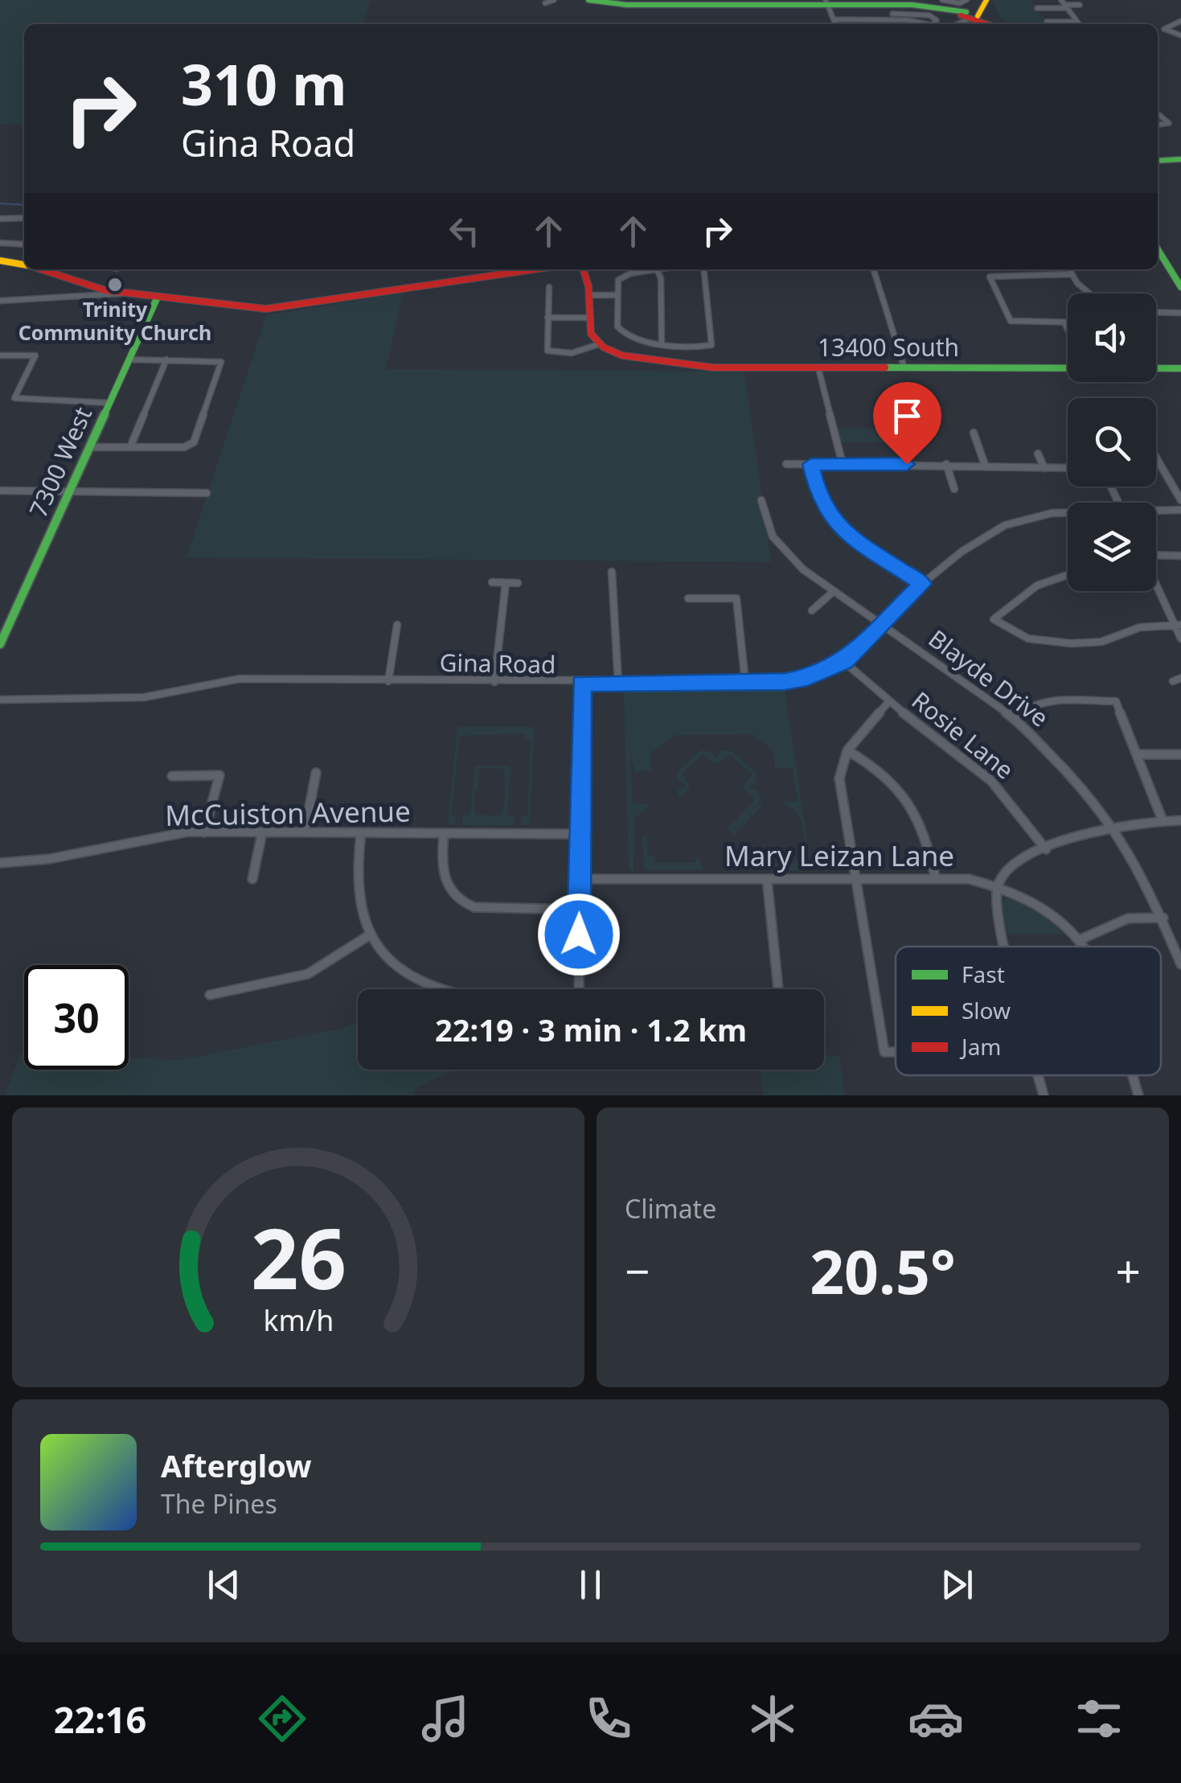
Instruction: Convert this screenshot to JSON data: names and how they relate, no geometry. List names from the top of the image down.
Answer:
{
  "streets": {
    "street": [
      "13400 South",
      "7300 West",
      "Gina Road",
      "Blayde Drive",
      "Rosie Lane",
      "McCuiston Avenue",
      "Mary Leizan Lane"
    ]
  },
  "crossings": [
    ["Gina Road", "Blayde Drive"],
    ["Gina Road", "Rosie Lane"]
  ],
  "places": ["Trinity Community Church"],
  "legend": ["Fast", "Slow", "Jam"],
  "page": {
    "turn": ["310 m", "Gina Road"],
    "limit": "30",
    "trip": "22:19 · 3 min · 1.2 km",
    "tile": "Climate",
    "heat": ["−", "20.5°", "+"],
    "song": ["Afterglow", "The Pines"],
    "tabs": "22:16",
    "gauge": ["26", "km/h"]
  }
}
